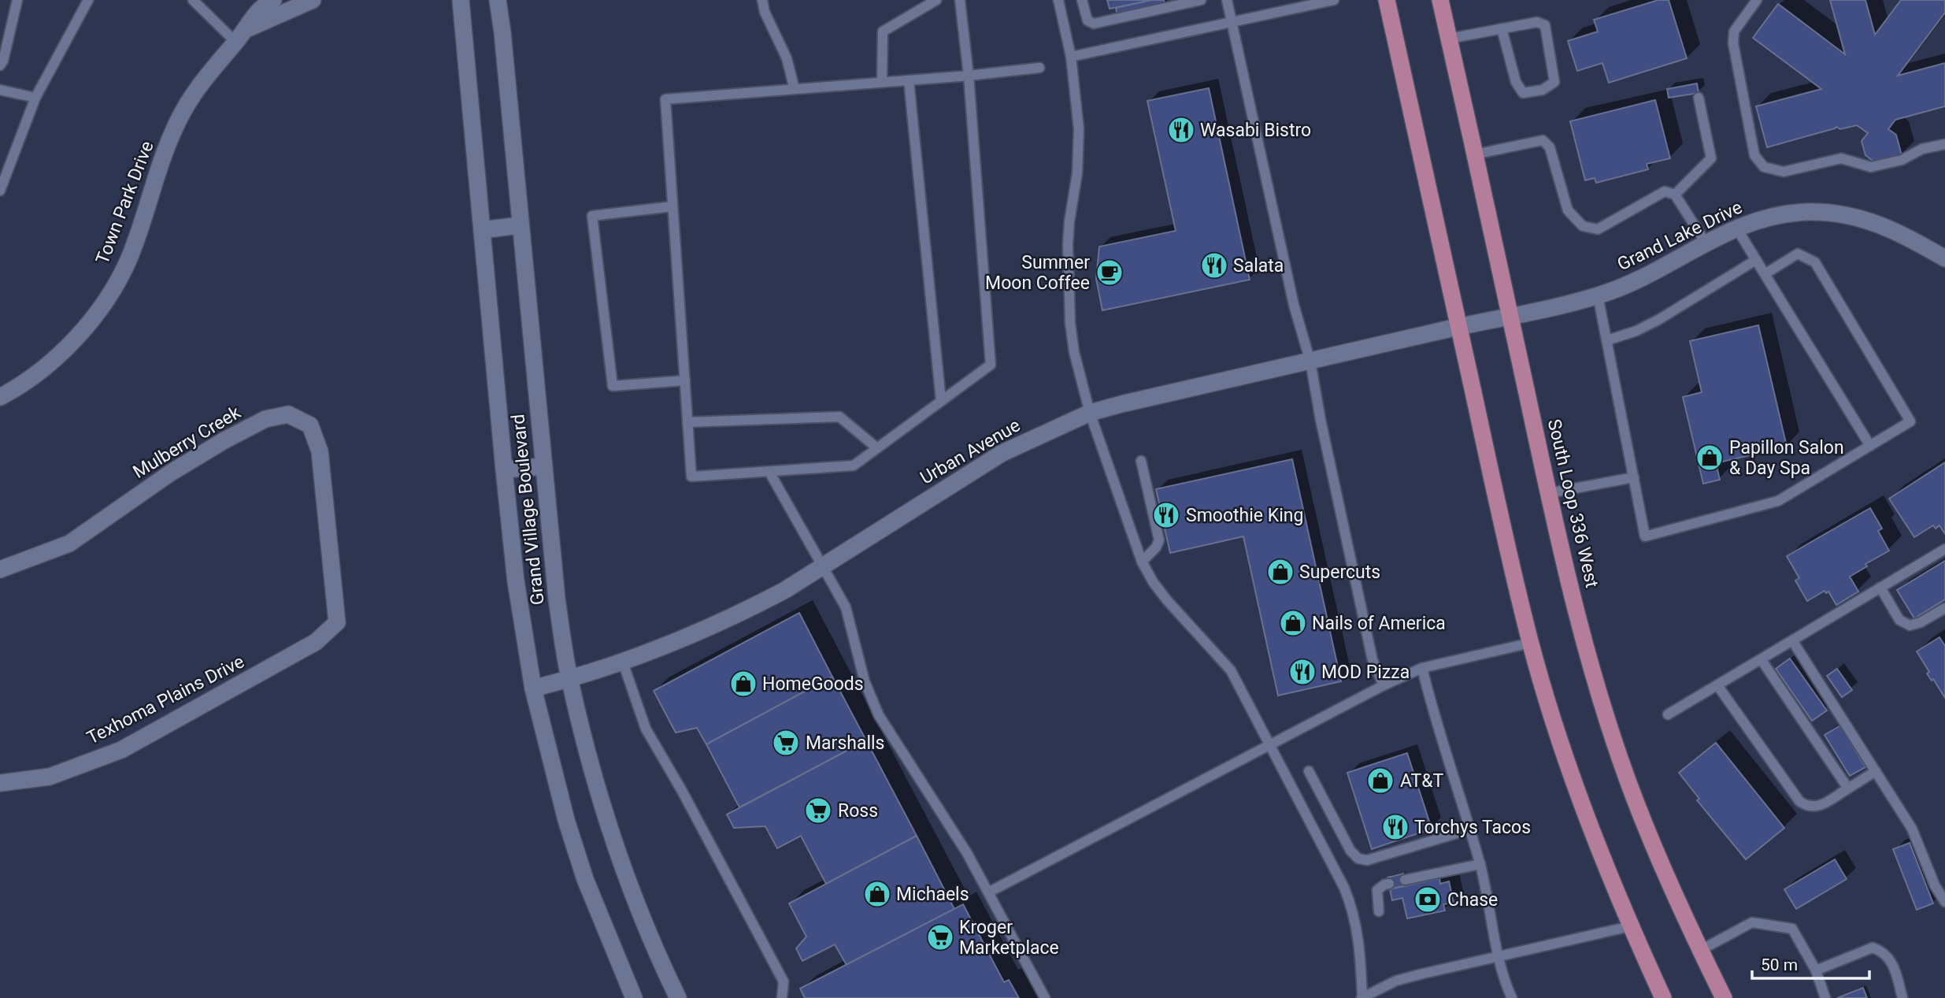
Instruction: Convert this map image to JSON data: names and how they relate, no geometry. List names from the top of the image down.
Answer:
{
  "streets": {
    "main road": ["South Loop 336 West"],
    "street": [
      "Town Park Drive",
      "Grand Lake Drive",
      "Mulberry Creek",
      "Urban Avenue",
      "Grand Village Boulevard",
      "Texhoma Plains Drive"
    ]
  },
  "crossings": [
    ["Grand Lake Drive", "Urban Avenue"],
    ["Grand Lake Drive", "South Loop 336 West"],
    ["Mulberry Creek", "Texhoma Plains Drive"],
    ["Urban Avenue", "Grand Village Boulevard"]
  ],
  "places": {
    "restaurant": [
      "Wasabi Bistro",
      "Salata",
      "Smoothie King",
      "MOD Pizza",
      "Torchys Tacos"
    ],
    "cafe": ["Summer Moon Coffee"],
    "shop": [
      "Papillon Salon & Day Spa",
      "Supercuts",
      "Nails of America",
      "HomeGoods",
      "AT&T",
      "Michaels"
    ],
    "supermarket": ["Marshalls", "Ross", "Kroger Marketplace"],
    "bank": ["Chase"]
  },
  "scale_bar": "50 m"
}
